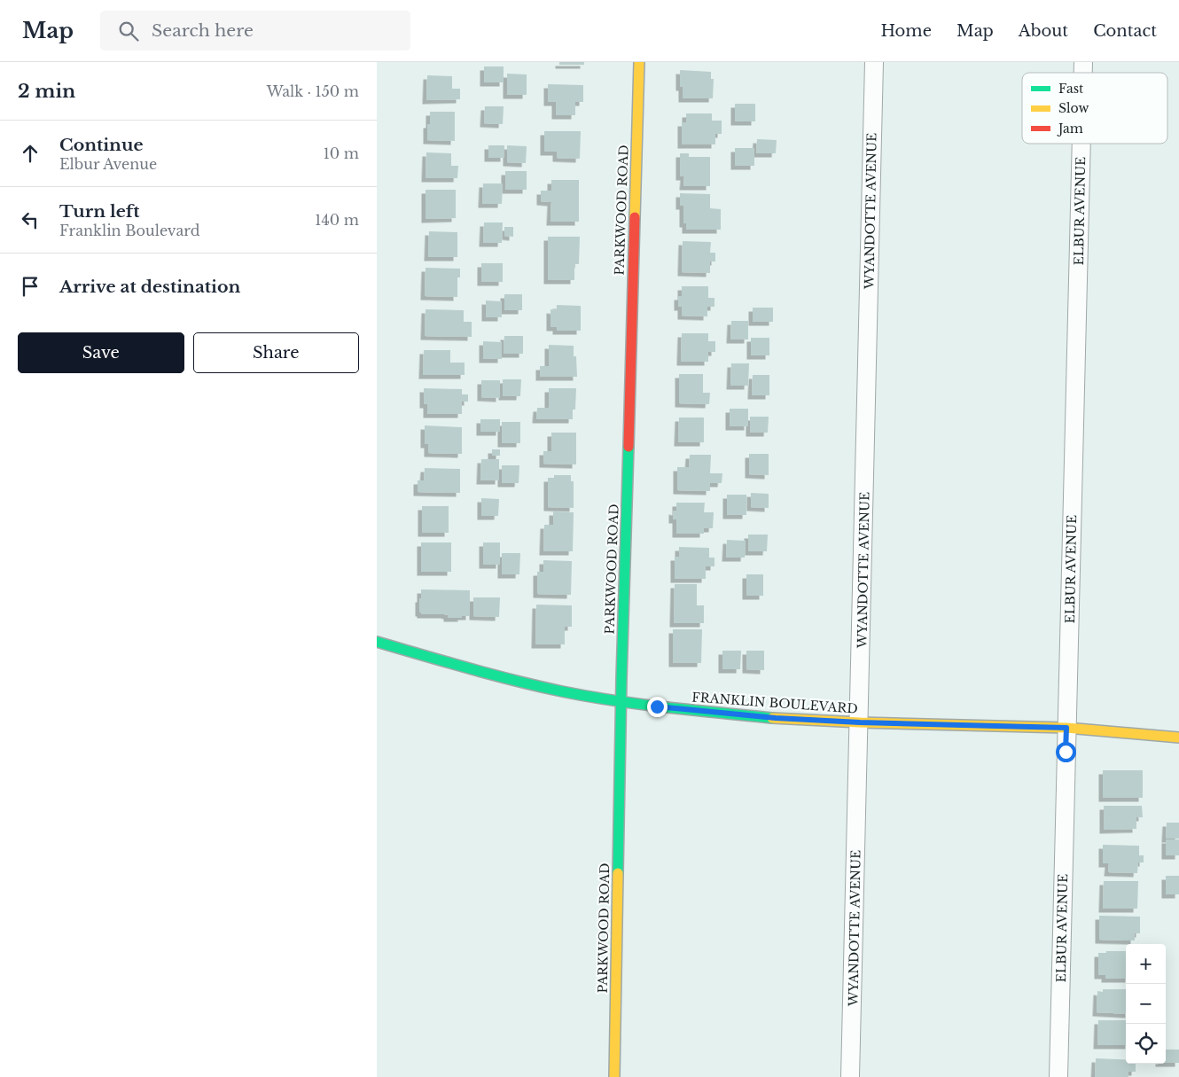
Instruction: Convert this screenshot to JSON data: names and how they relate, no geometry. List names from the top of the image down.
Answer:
{
  "streets": {
    "street": [
      "PARKWOOD ROAD",
      "WYANDOTTE AVENUE",
      "ELBUR AVENUE",
      "FRANKLIN BOULEVARD"
    ]
  },
  "crossings": [
    ["PARKWOOD ROAD", "FRANKLIN BOULEVARD"],
    ["WYANDOTTE AVENUE", "FRANKLIN BOULEVARD"],
    ["ELBUR AVENUE", "FRANKLIN BOULEVARD"]
  ],
  "legend": ["Fast", "Slow", "Jam"],
  "page": {
    "header": "Map",
    "search": "Search here",
    "nav": [
      "Home",
      "Map",
      "About",
      "Contact"
    ],
    "heading": ["2 min", "Walk · 150 m"],
    "list": [
      ["Continue", "Elbur Avenue", "10 m"],
      ["Turn left", "Franklin Boulevard", "140 m"],
      "Arrive at destination"
    ],
    "buttons": ["Save", "Share"],
    "map_buttons": ["+", "−"]
  }
}
